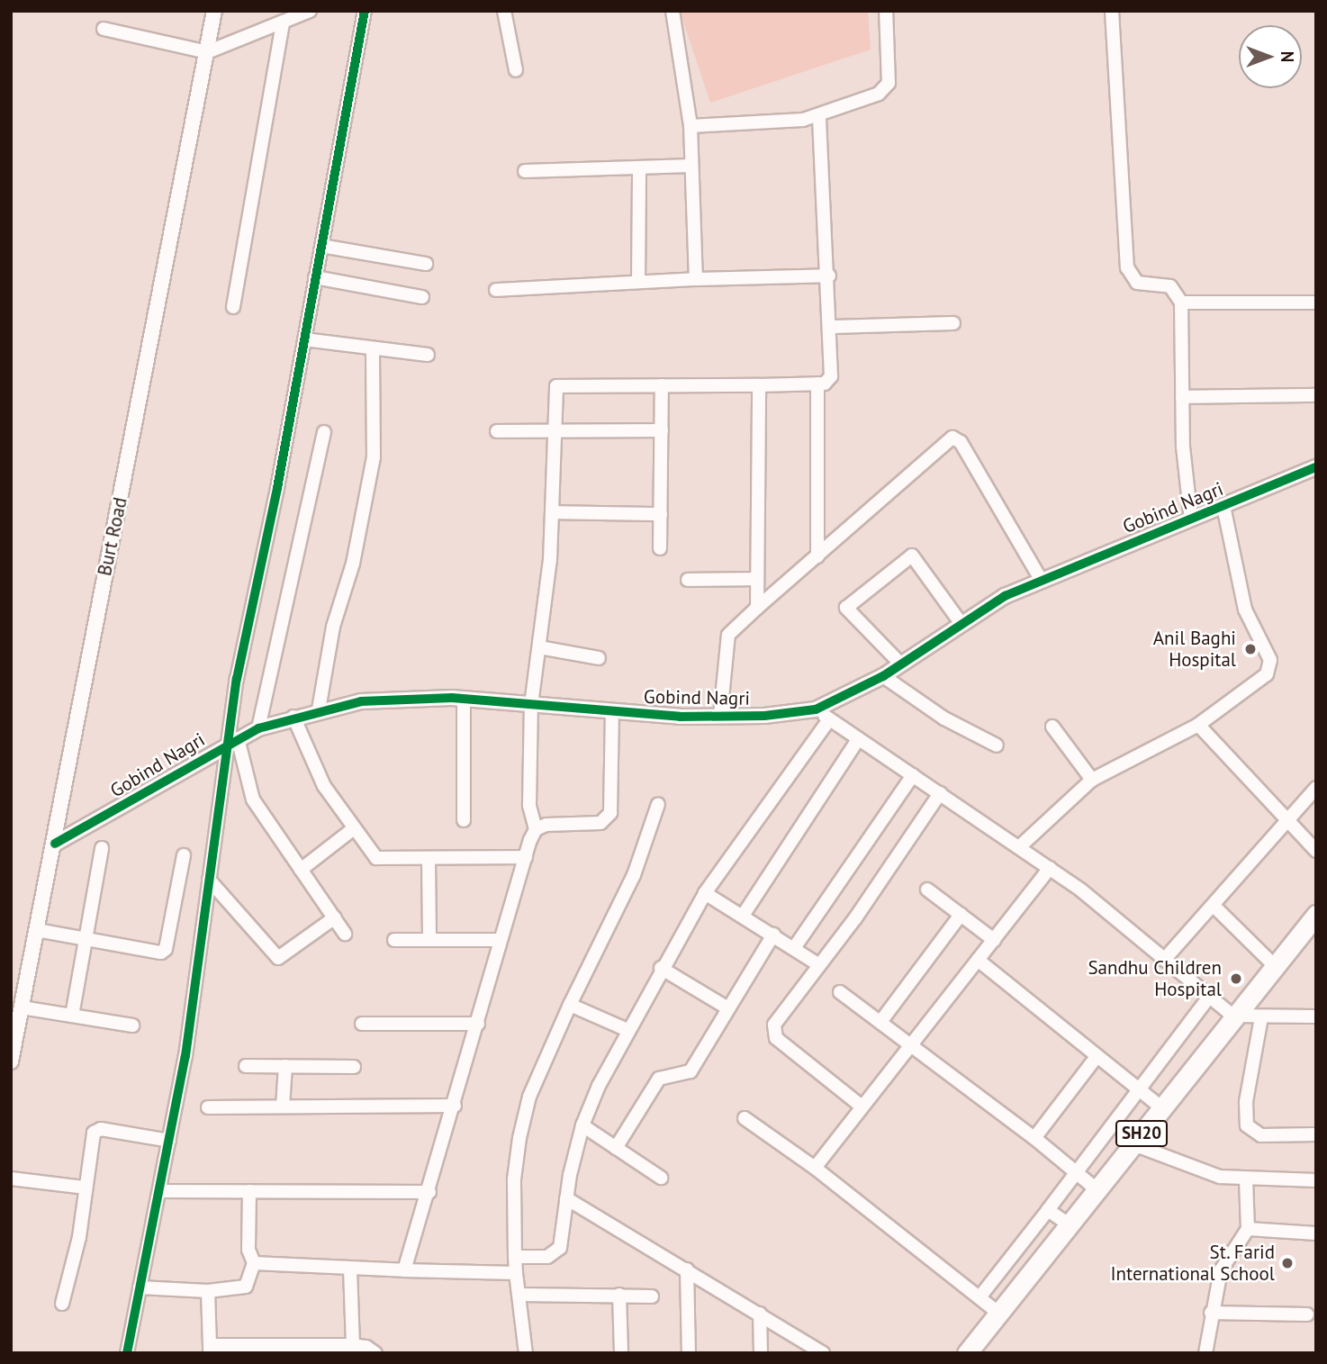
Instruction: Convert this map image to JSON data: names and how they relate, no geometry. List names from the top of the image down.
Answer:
{
  "streets": {
    "main road": ["SH20"],
    "street": ["Gobind Nagri", "Burt Road"]
  },
  "crossings": [
    ["Gobind Nagri", "Burt Road"]
  ],
  "places": ["Anil Baghi Hospital", "Sandhu Children Hospital", "St. Farid International School"],
  "north": "right"
}
